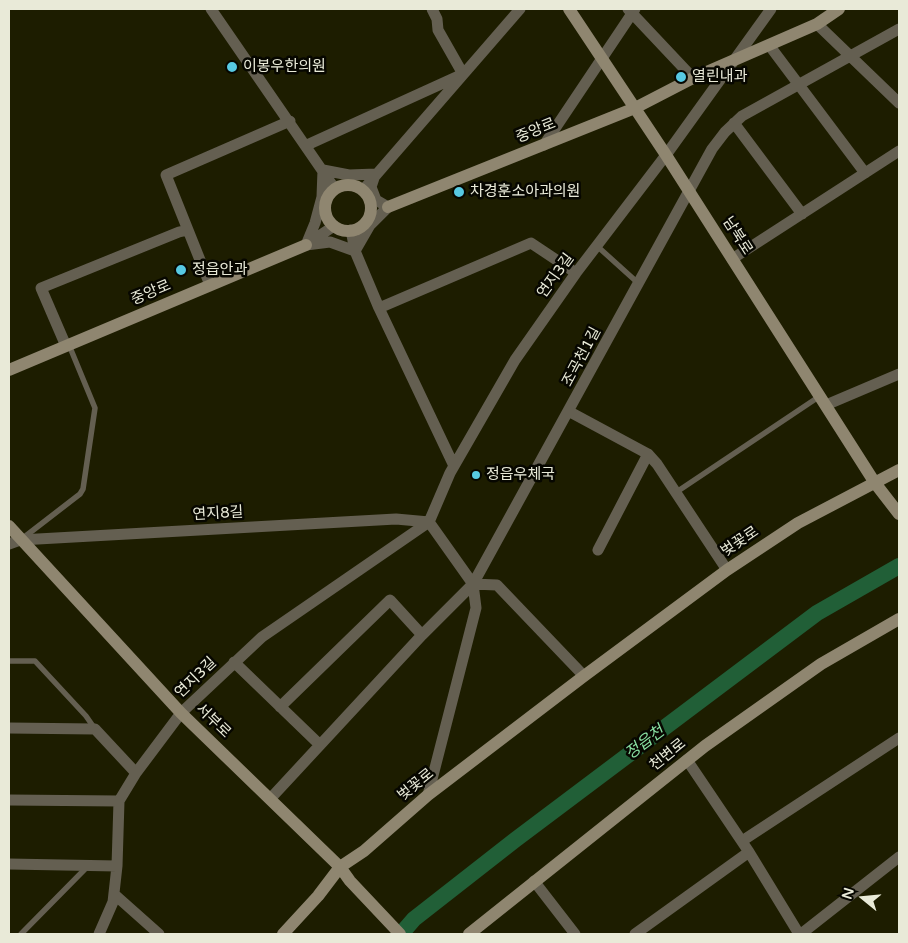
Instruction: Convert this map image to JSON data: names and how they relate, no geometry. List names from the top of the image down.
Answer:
{
  "streets": {
    "street": [
      "중앙로",
      "남북로",
      "연지3길",
      "조곡천1길",
      "연지8길",
      "벚꽃로",
      "서부로",
      "천변로"
    ]
  },
  "crossings": [
    ["중앙로", "남북로"],
    ["중앙로", "연지3길"],
    ["남북로", "연지3길"],
    ["남북로", "조곡천1길"],
    ["남북로", "벚꽃로"],
    ["연지3길", "연지8길"],
    ["연지3길", "서부로"],
    ["조곡천1길", "서부로"],
    ["연지8길", "서부로"],
    ["벚꽃로", "서부로"]
  ],
  "water": ["정읍천"],
  "places": [
    "이봉우한의원",
    "열린내과",
    "차경훈소아과의원",
    "정읍안과",
    "정읍우체국"
  ],
  "north": "left"
}
